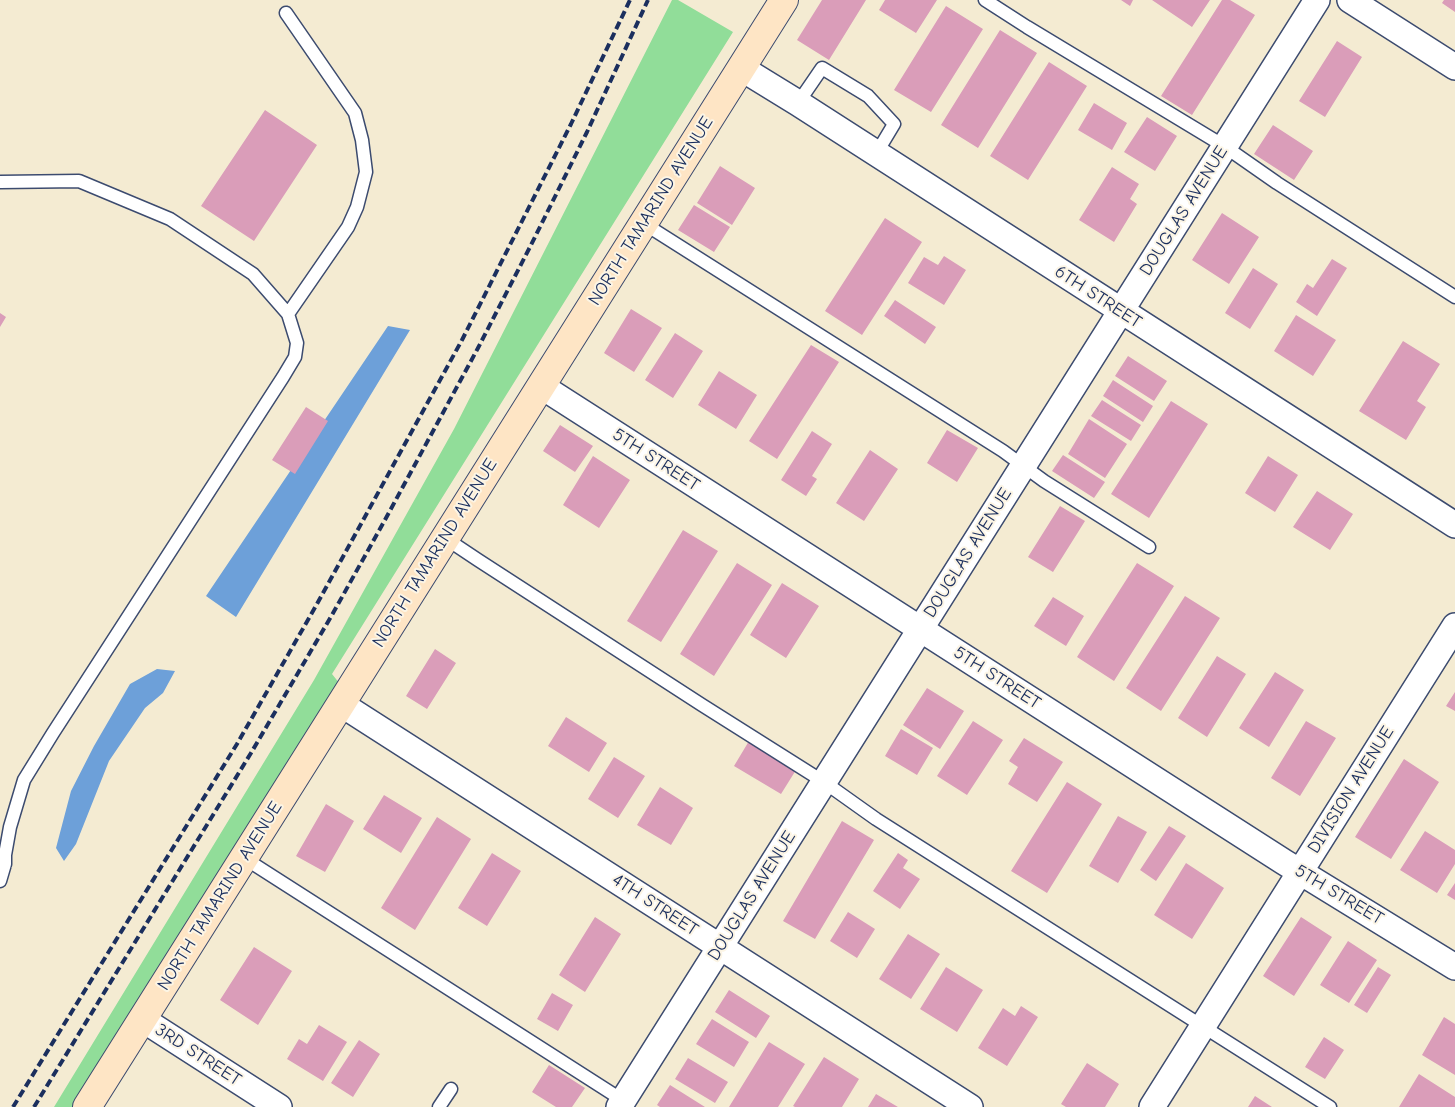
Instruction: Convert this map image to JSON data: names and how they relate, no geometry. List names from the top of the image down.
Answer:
{
  "streets": {
    "street": [
      "NORTH TAMARIND AVENUE",
      "DOUGLAS AVENUE",
      "6TH STREET",
      "5TH STREET",
      "DIVISION AVENUE",
      "4TH STREET",
      "3RD STREET"
    ]
  },
  "crossings": [
    ["NORTH TAMARIND AVENUE", "6TH STREET"],
    ["NORTH TAMARIND AVENUE", "5TH STREET"],
    ["NORTH TAMARIND AVENUE", "4TH STREET"],
    ["NORTH TAMARIND AVENUE", "3RD STREET"],
    ["DOUGLAS AVENUE", "6TH STREET"],
    ["DOUGLAS AVENUE", "5TH STREET"],
    ["DOUGLAS AVENUE", "4TH STREET"],
    ["5TH STREET", "DIVISION AVENUE"]
  ]
}
